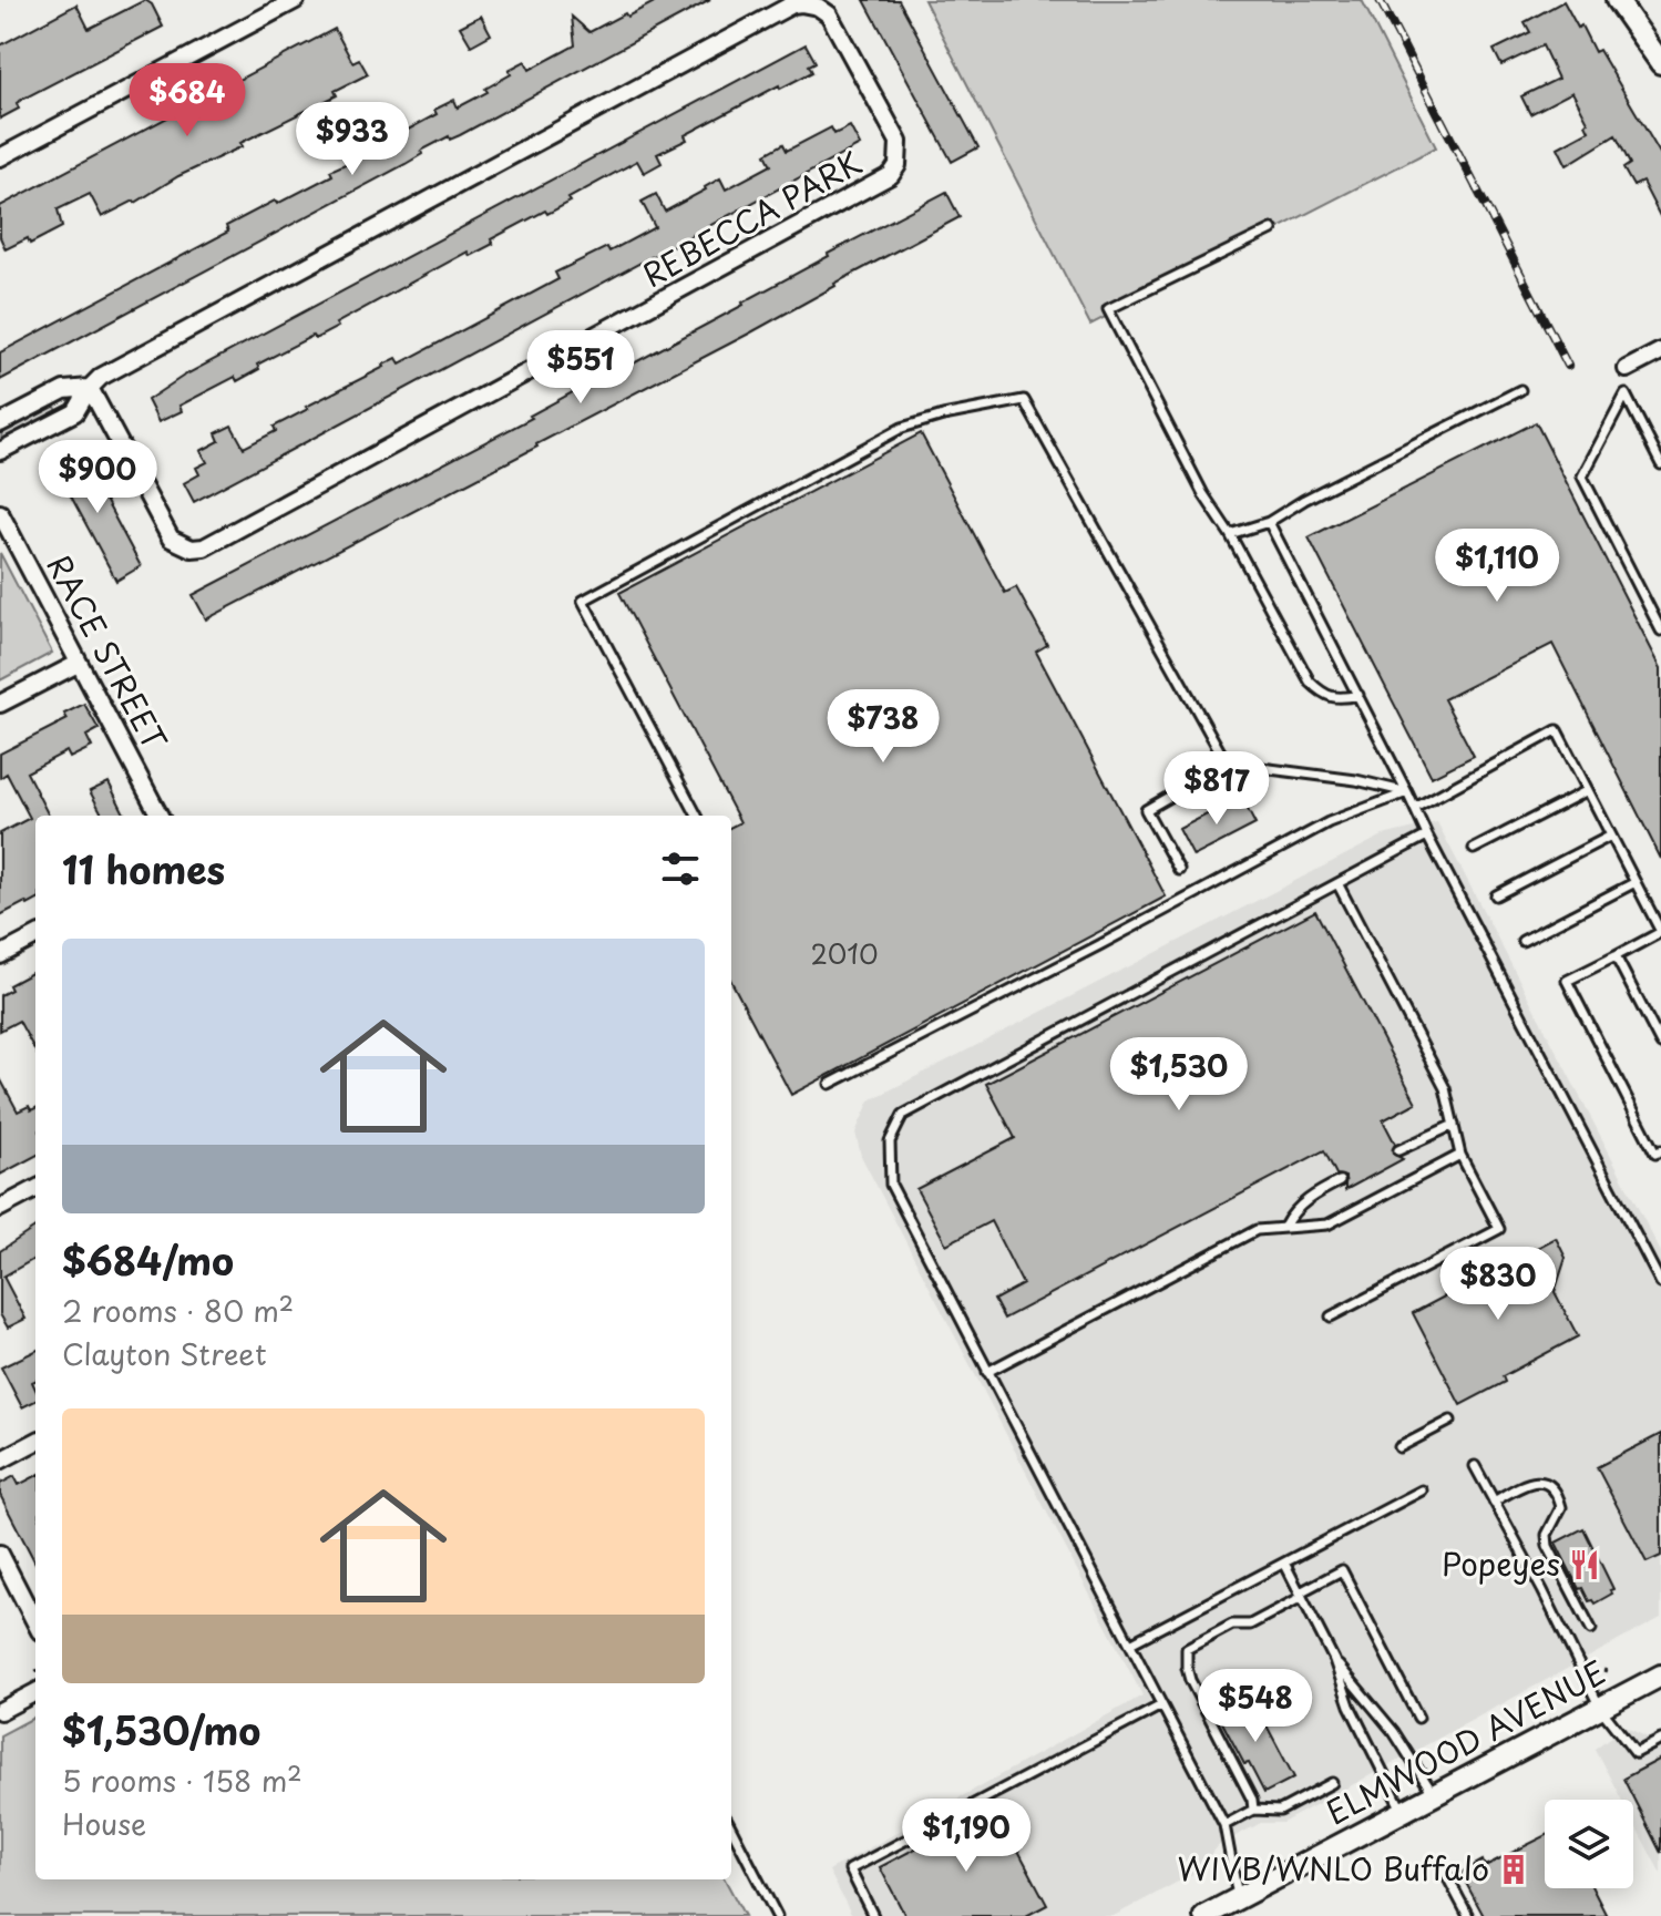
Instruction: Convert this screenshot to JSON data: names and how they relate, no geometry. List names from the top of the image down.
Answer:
{
  "streets": {
    "street": ["REBECCA PARK", "RACE STREET", "ELMWOOD AVENUE"]
  },
  "places": {
    "restaurant": ["Popeyes"],
    "building": ["WIVB/WNLO Buffalo"]
  },
  "house_numbers": ["2010"],
  "page": {
    "price": [
      "$684",
      "$933",
      "$551",
      "$900",
      "$1,110",
      "$738",
      "$817",
      "$1,530",
      "$830",
      "$548",
      "$1,190"
    ],
    "heading": "11 homes",
    "list": [
      {
        "name": "$684/mo",
        "note": "2 rooms · 80 m² · Clayton Street"
      },
      {
        "name": "$1,530/mo",
        "note": "5 rooms · 158 m² · House"
      }
    ]
  }
}
